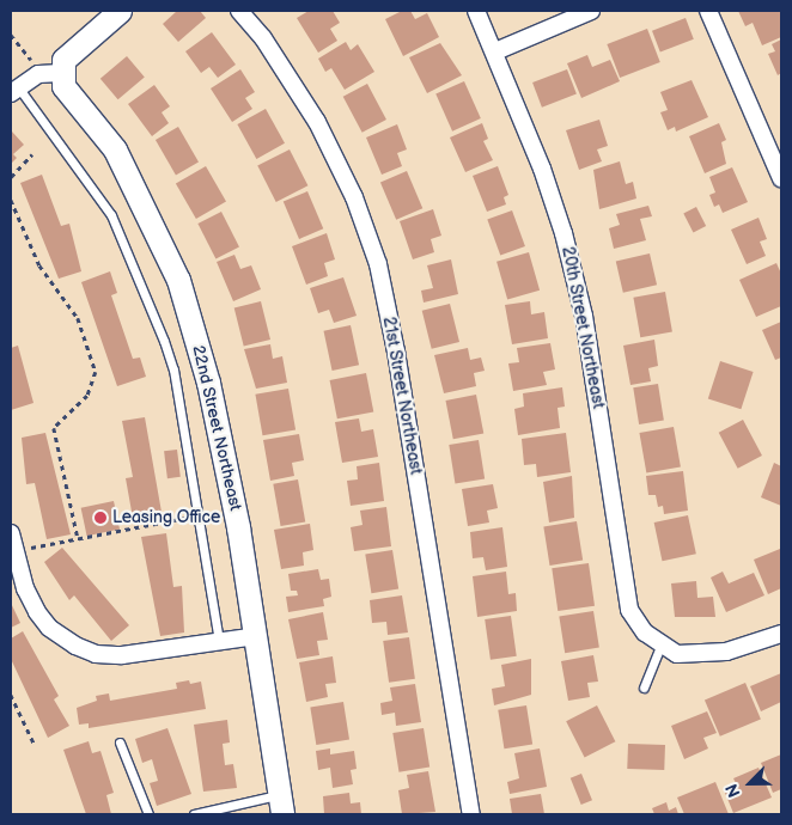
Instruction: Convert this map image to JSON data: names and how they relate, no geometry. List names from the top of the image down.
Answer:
{
  "streets": {
    "street": ["20th Street Northeast", "21st Street Northeast", "22nd Street Northeast"]
  },
  "places": ["Leasing Office"],
  "north": "bottom left"
}
